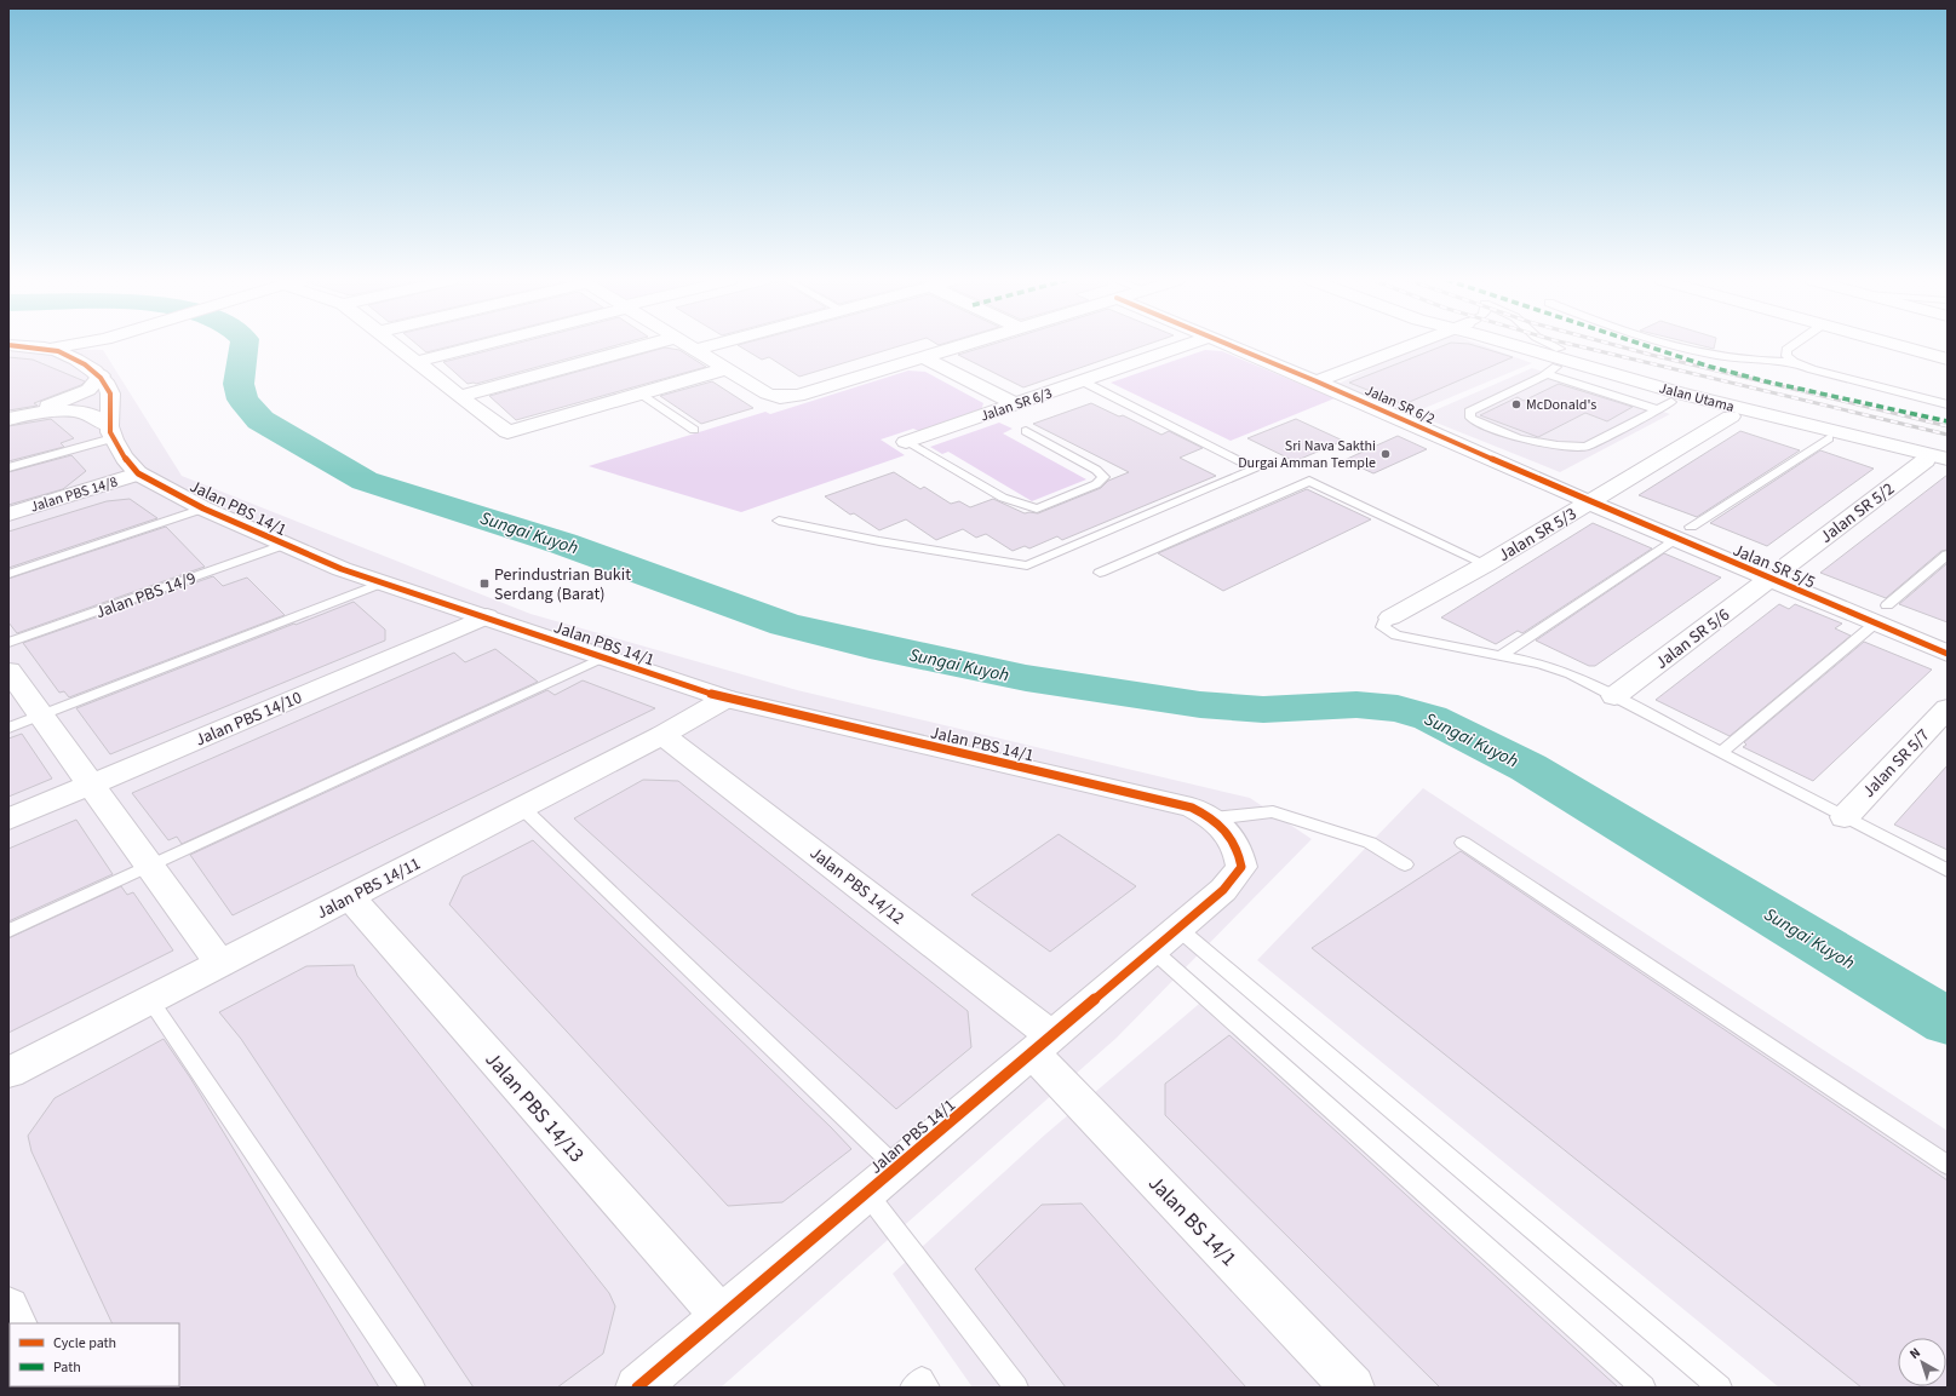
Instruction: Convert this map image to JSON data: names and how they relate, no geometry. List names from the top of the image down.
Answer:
{
  "streets": {
    "main road": [
      "Jalan Utama",
      "Jalan SR 6/3",
      "Jalan SR 6/2",
      "Jalan PBS 14/8",
      "Jalan PBS 14/1",
      "Jalan SR 5/2",
      "Jalan SR 5/3",
      "Jalan SR 5/5",
      "Jalan SR 5/6",
      "Jalan PBS 14/10",
      "Jalan SR 5/7",
      "Jalan PBS 14/12",
      "Jalan PBS 14/11",
      "Jalan PBS 14/13",
      "Jalan BS 14/1"
    ],
    "lane": ["Jalan PBS 14/9"]
  },
  "crossings": [
    ["Jalan SR 6/2", "Jalan SR 5/3"],
    ["Jalan SR 6/2", "Jalan SR 5/5"],
    ["Jalan PBS 14/8", "Jalan PBS 14/1"],
    ["Jalan PBS 14/1", "Jalan PBS 14/9"],
    ["Jalan PBS 14/1", "Jalan PBS 14/10"],
    ["Jalan PBS 14/1", "Jalan PBS 14/12"],
    ["Jalan PBS 14/1", "Jalan PBS 14/11"],
    ["Jalan PBS 14/1", "Jalan PBS 14/13"],
    ["Jalan PBS 14/1", "Jalan BS 14/1"],
    ["Jalan SR 5/3", "Jalan SR 5/5"],
    ["Jalan SR 5/5", "Jalan SR 5/6"],
    ["Jalan PBS 14/12", "Jalan PBS 14/11"],
    ["Jalan PBS 14/12", "Jalan BS 14/1"],
    ["Jalan PBS 14/11", "Jalan PBS 14/13"]
  ],
  "water": ["Sungai Kuyoh"],
  "places": {
    "other": ["McDonald's", "Sri Nava Sakthi Durgai Amman Temple"],
    "transit": ["Perindustrian Bukit Serdang (Barat)"]
  },
  "legend": ["Cycle path", "Path"],
  "north": "top left"
}
